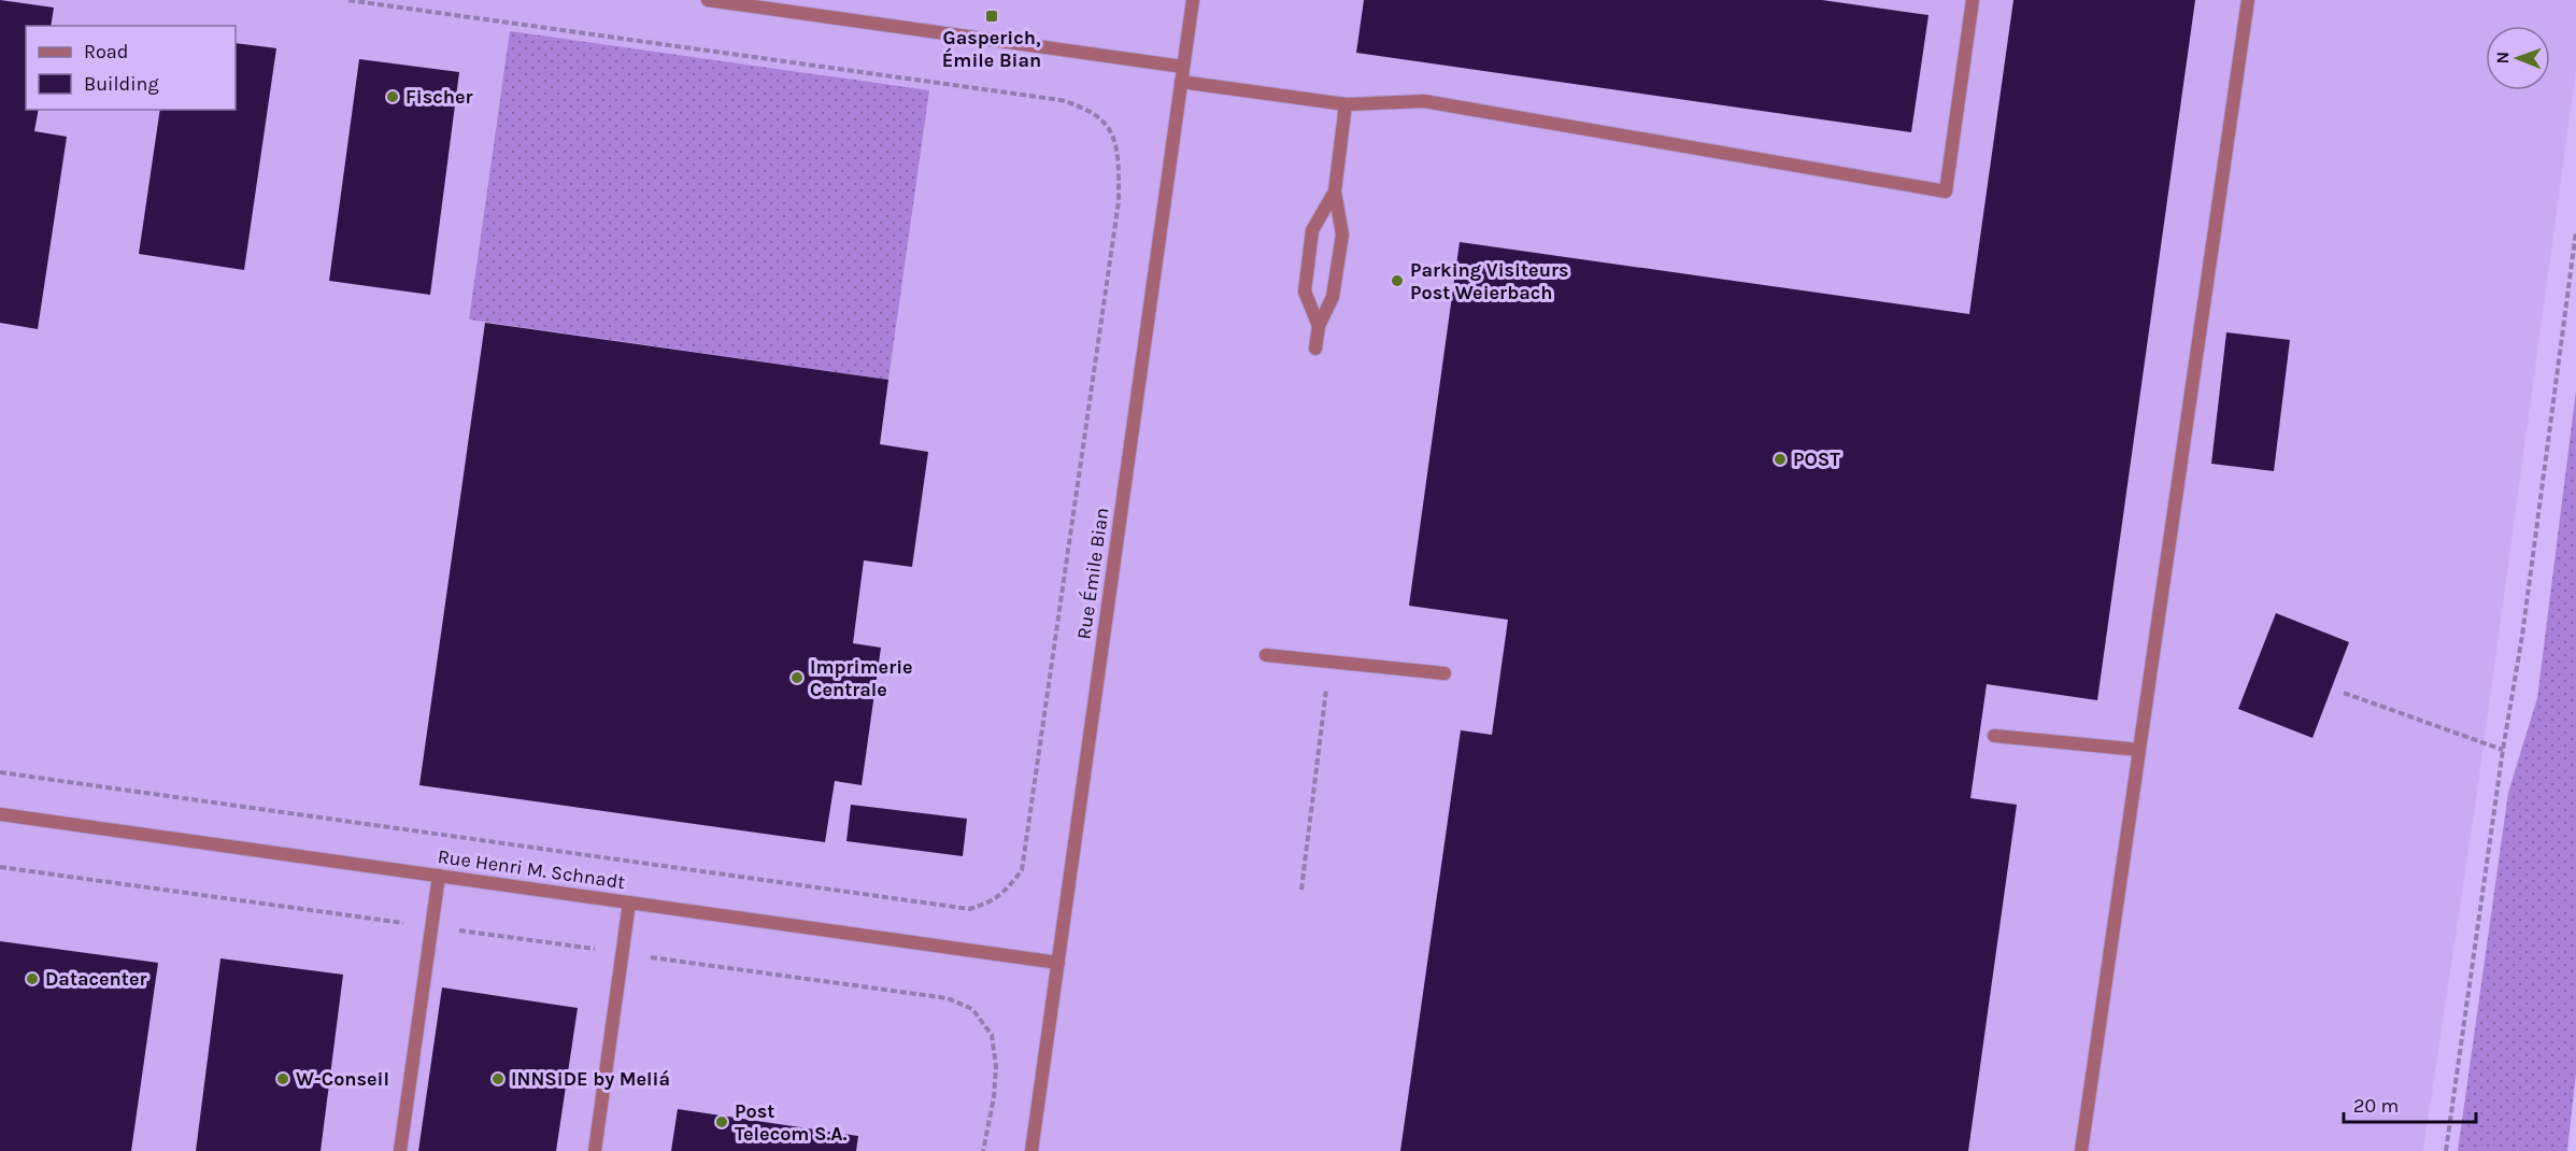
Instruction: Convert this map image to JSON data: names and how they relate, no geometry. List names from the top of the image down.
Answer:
{
  "streets": {
    "street": ["Rue Émile Bian", "Rue Henri M. Schnadt"]
  },
  "crossings": [
    ["Rue Émile Bian", "Rue Henri M. Schnadt"]
  ],
  "places": {
    "transit": ["Gasperich, Émile Bian"],
    "other": [
      "Fischer",
      "Parking Visiteurs Post Weierbach",
      "POST",
      "Imprimerie Centrale",
      "Datacenter",
      "W-Conseil",
      "INNSiDE by Meliá",
      "Post Telecom S.A."
    ]
  },
  "legend": ["Road", "Building"],
  "scale_bar": "20 m",
  "north": "left"
}
